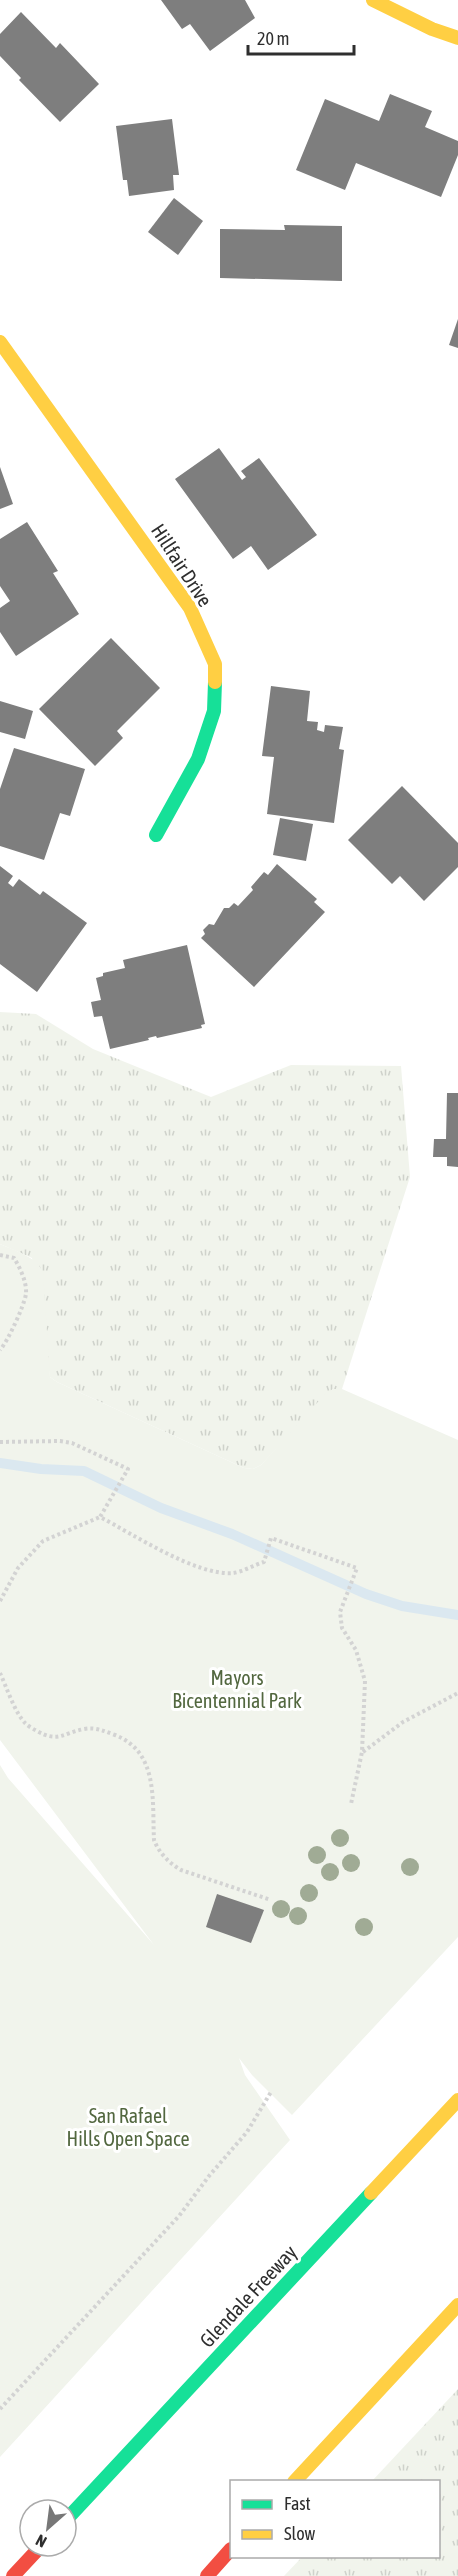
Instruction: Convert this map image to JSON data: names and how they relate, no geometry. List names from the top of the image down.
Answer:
{
  "streets": {
    "main road": ["Hillfair Drive", "Glendale Freeway"]
  },
  "parks": ["Mayors Bicentennial Park", "San Rafael Hills Open Space"],
  "legend": ["Fast", "Slow"],
  "scale_bar": "20 m",
  "north": "bottom left"
}
